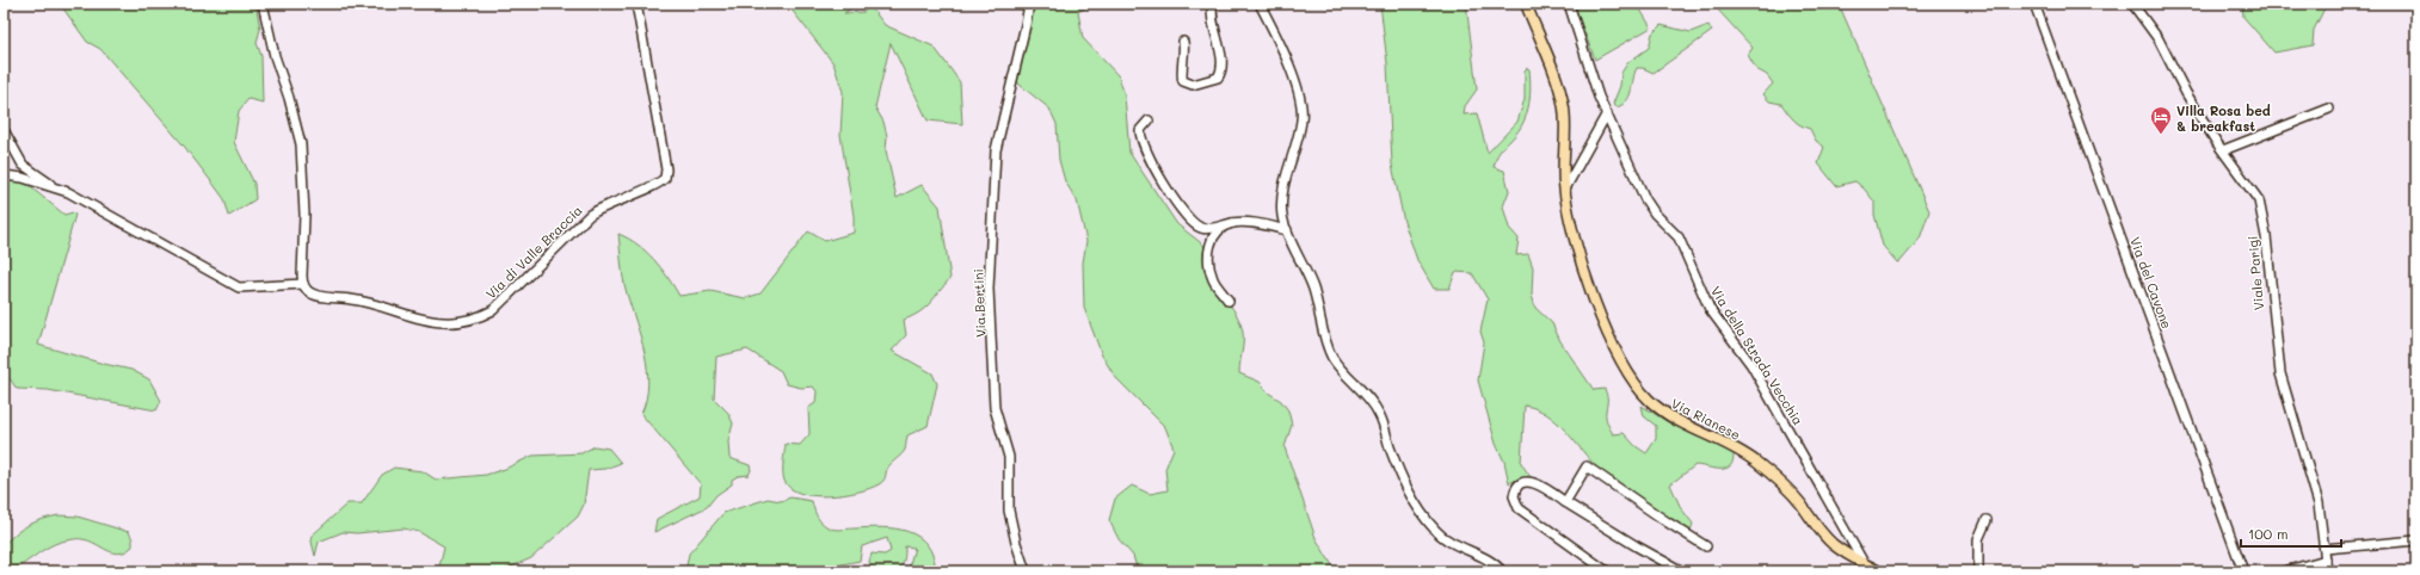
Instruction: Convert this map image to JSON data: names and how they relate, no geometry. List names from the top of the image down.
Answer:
{
  "streets": {
    "main road": ["Via Rianese"],
    "street": [
      "Via di Valle Braccia",
      "Viale Parigi",
      "Via del Cavone",
      "Via Bertini",
      "Via della Strada Vecchia"
    ]
  },
  "crossings": [
    ["Via della Strada Vecchia", "Via Rianese"]
  ],
  "places": {
    "hotel": ["Villa Rosa bed & breakfast"]
  },
  "scale_bar": "100 m"
}
